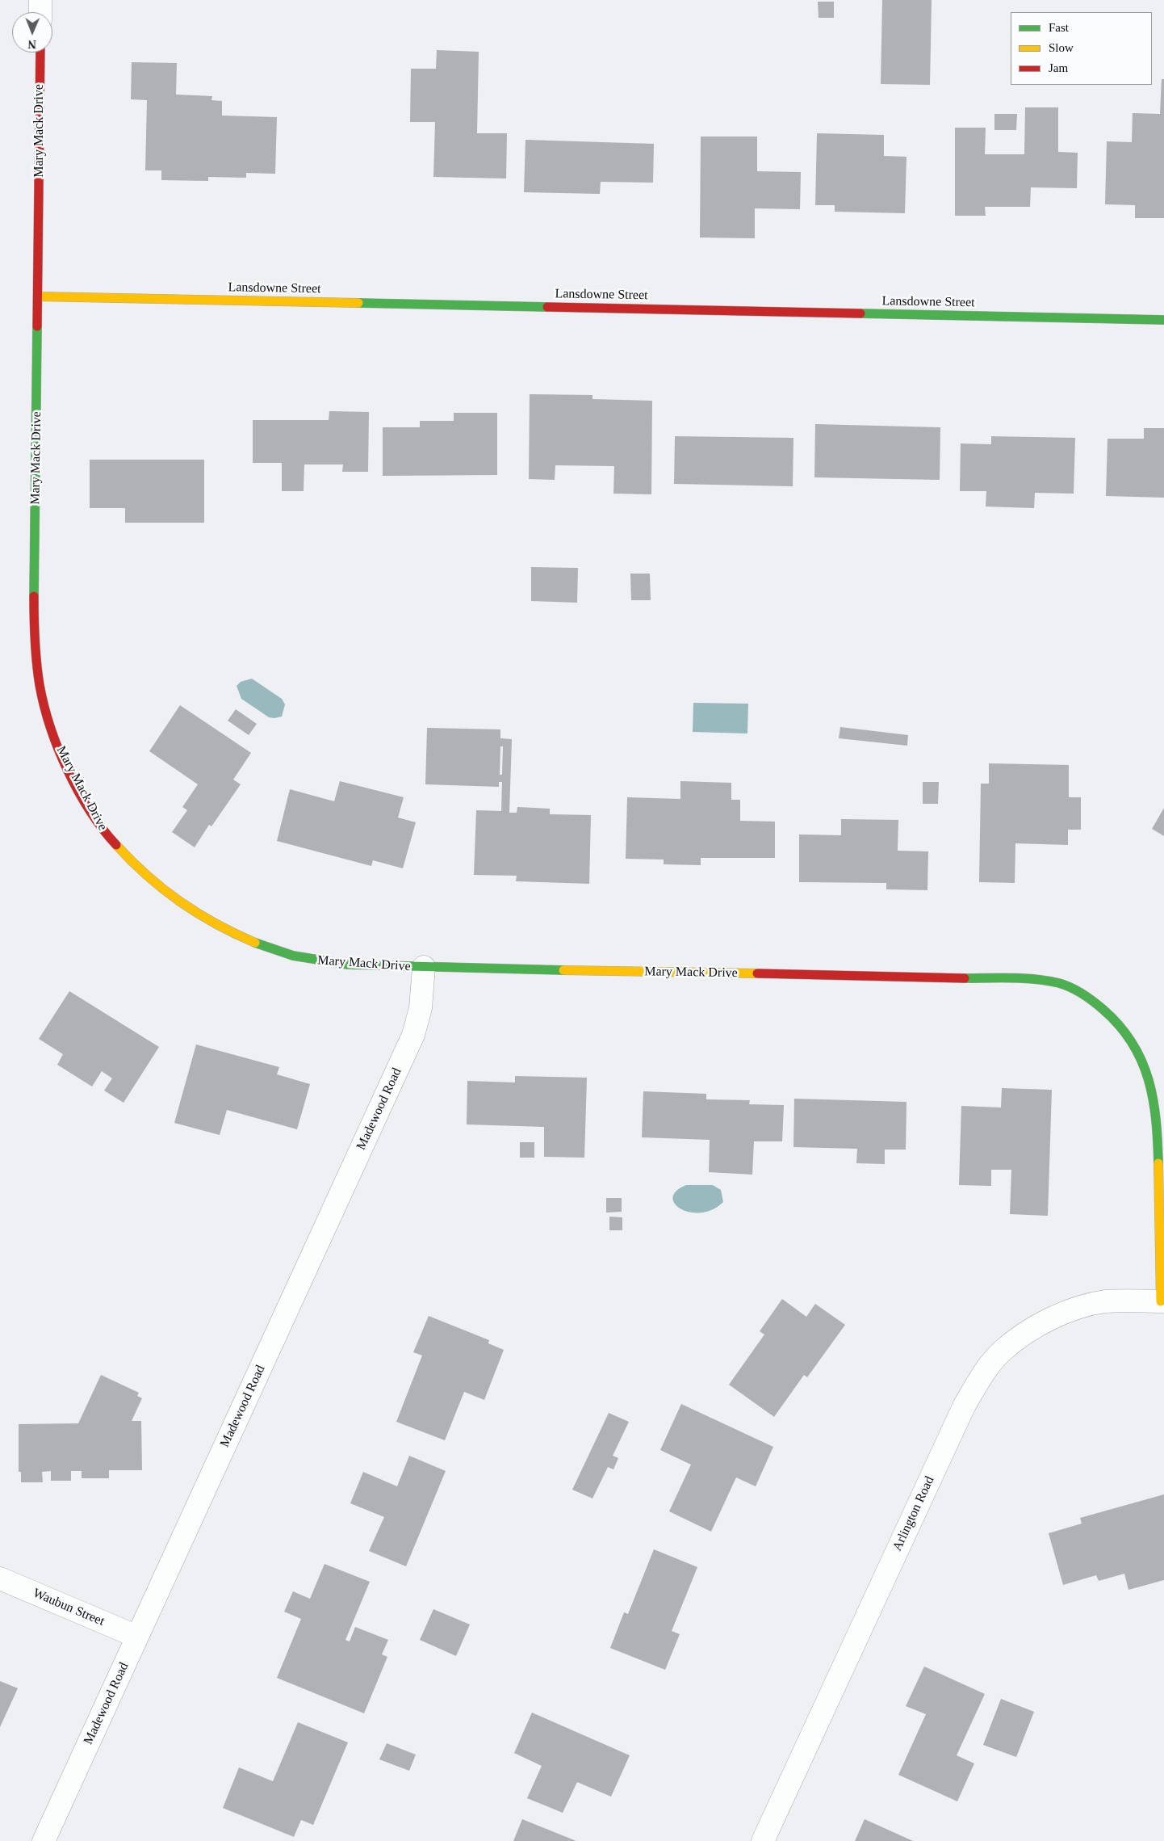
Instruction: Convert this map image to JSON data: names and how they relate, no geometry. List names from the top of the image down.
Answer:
{
  "streets": {
    "street": [
      "Mary Mack Drive",
      "Lansdowne Street",
      "Madewood Road",
      "Arlington Road",
      "Waubun Street"
    ]
  },
  "crossings": [
    ["Mary Mack Drive", "Lansdowne Street"],
    ["Mary Mack Drive", "Madewood Road"],
    ["Mary Mack Drive", "Arlington Road"],
    ["Madewood Road", "Waubun Street"]
  ],
  "legend": ["Fast", "Slow", "Jam"],
  "north": "bottom"
}
